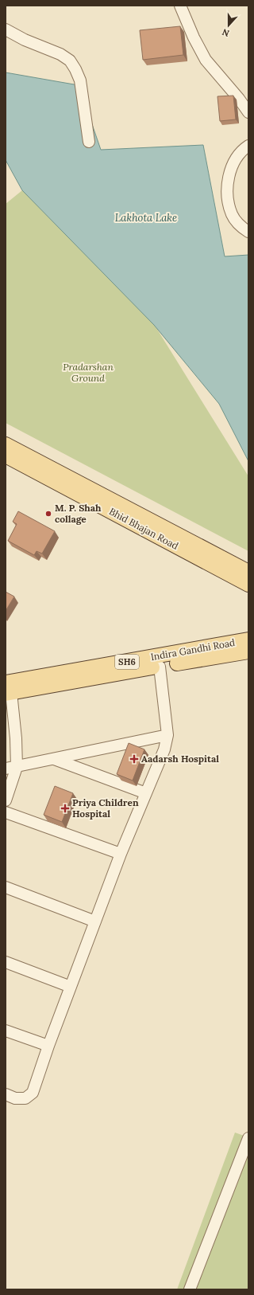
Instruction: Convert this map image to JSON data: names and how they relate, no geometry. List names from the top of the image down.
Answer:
{
  "streets": {
    "main road": ["Bhid Bhajan Road", "Indira Gandhi Road", "SH6"]
  },
  "water": ["Lakhota Lake"],
  "parks": ["Pradarshan Ground"],
  "places": {
    "other": ["M. P. Shah collage"],
    "health": ["Aadarsh Hospital", "Priya Children Hospital"]
  },
  "north": "bottom"
}
